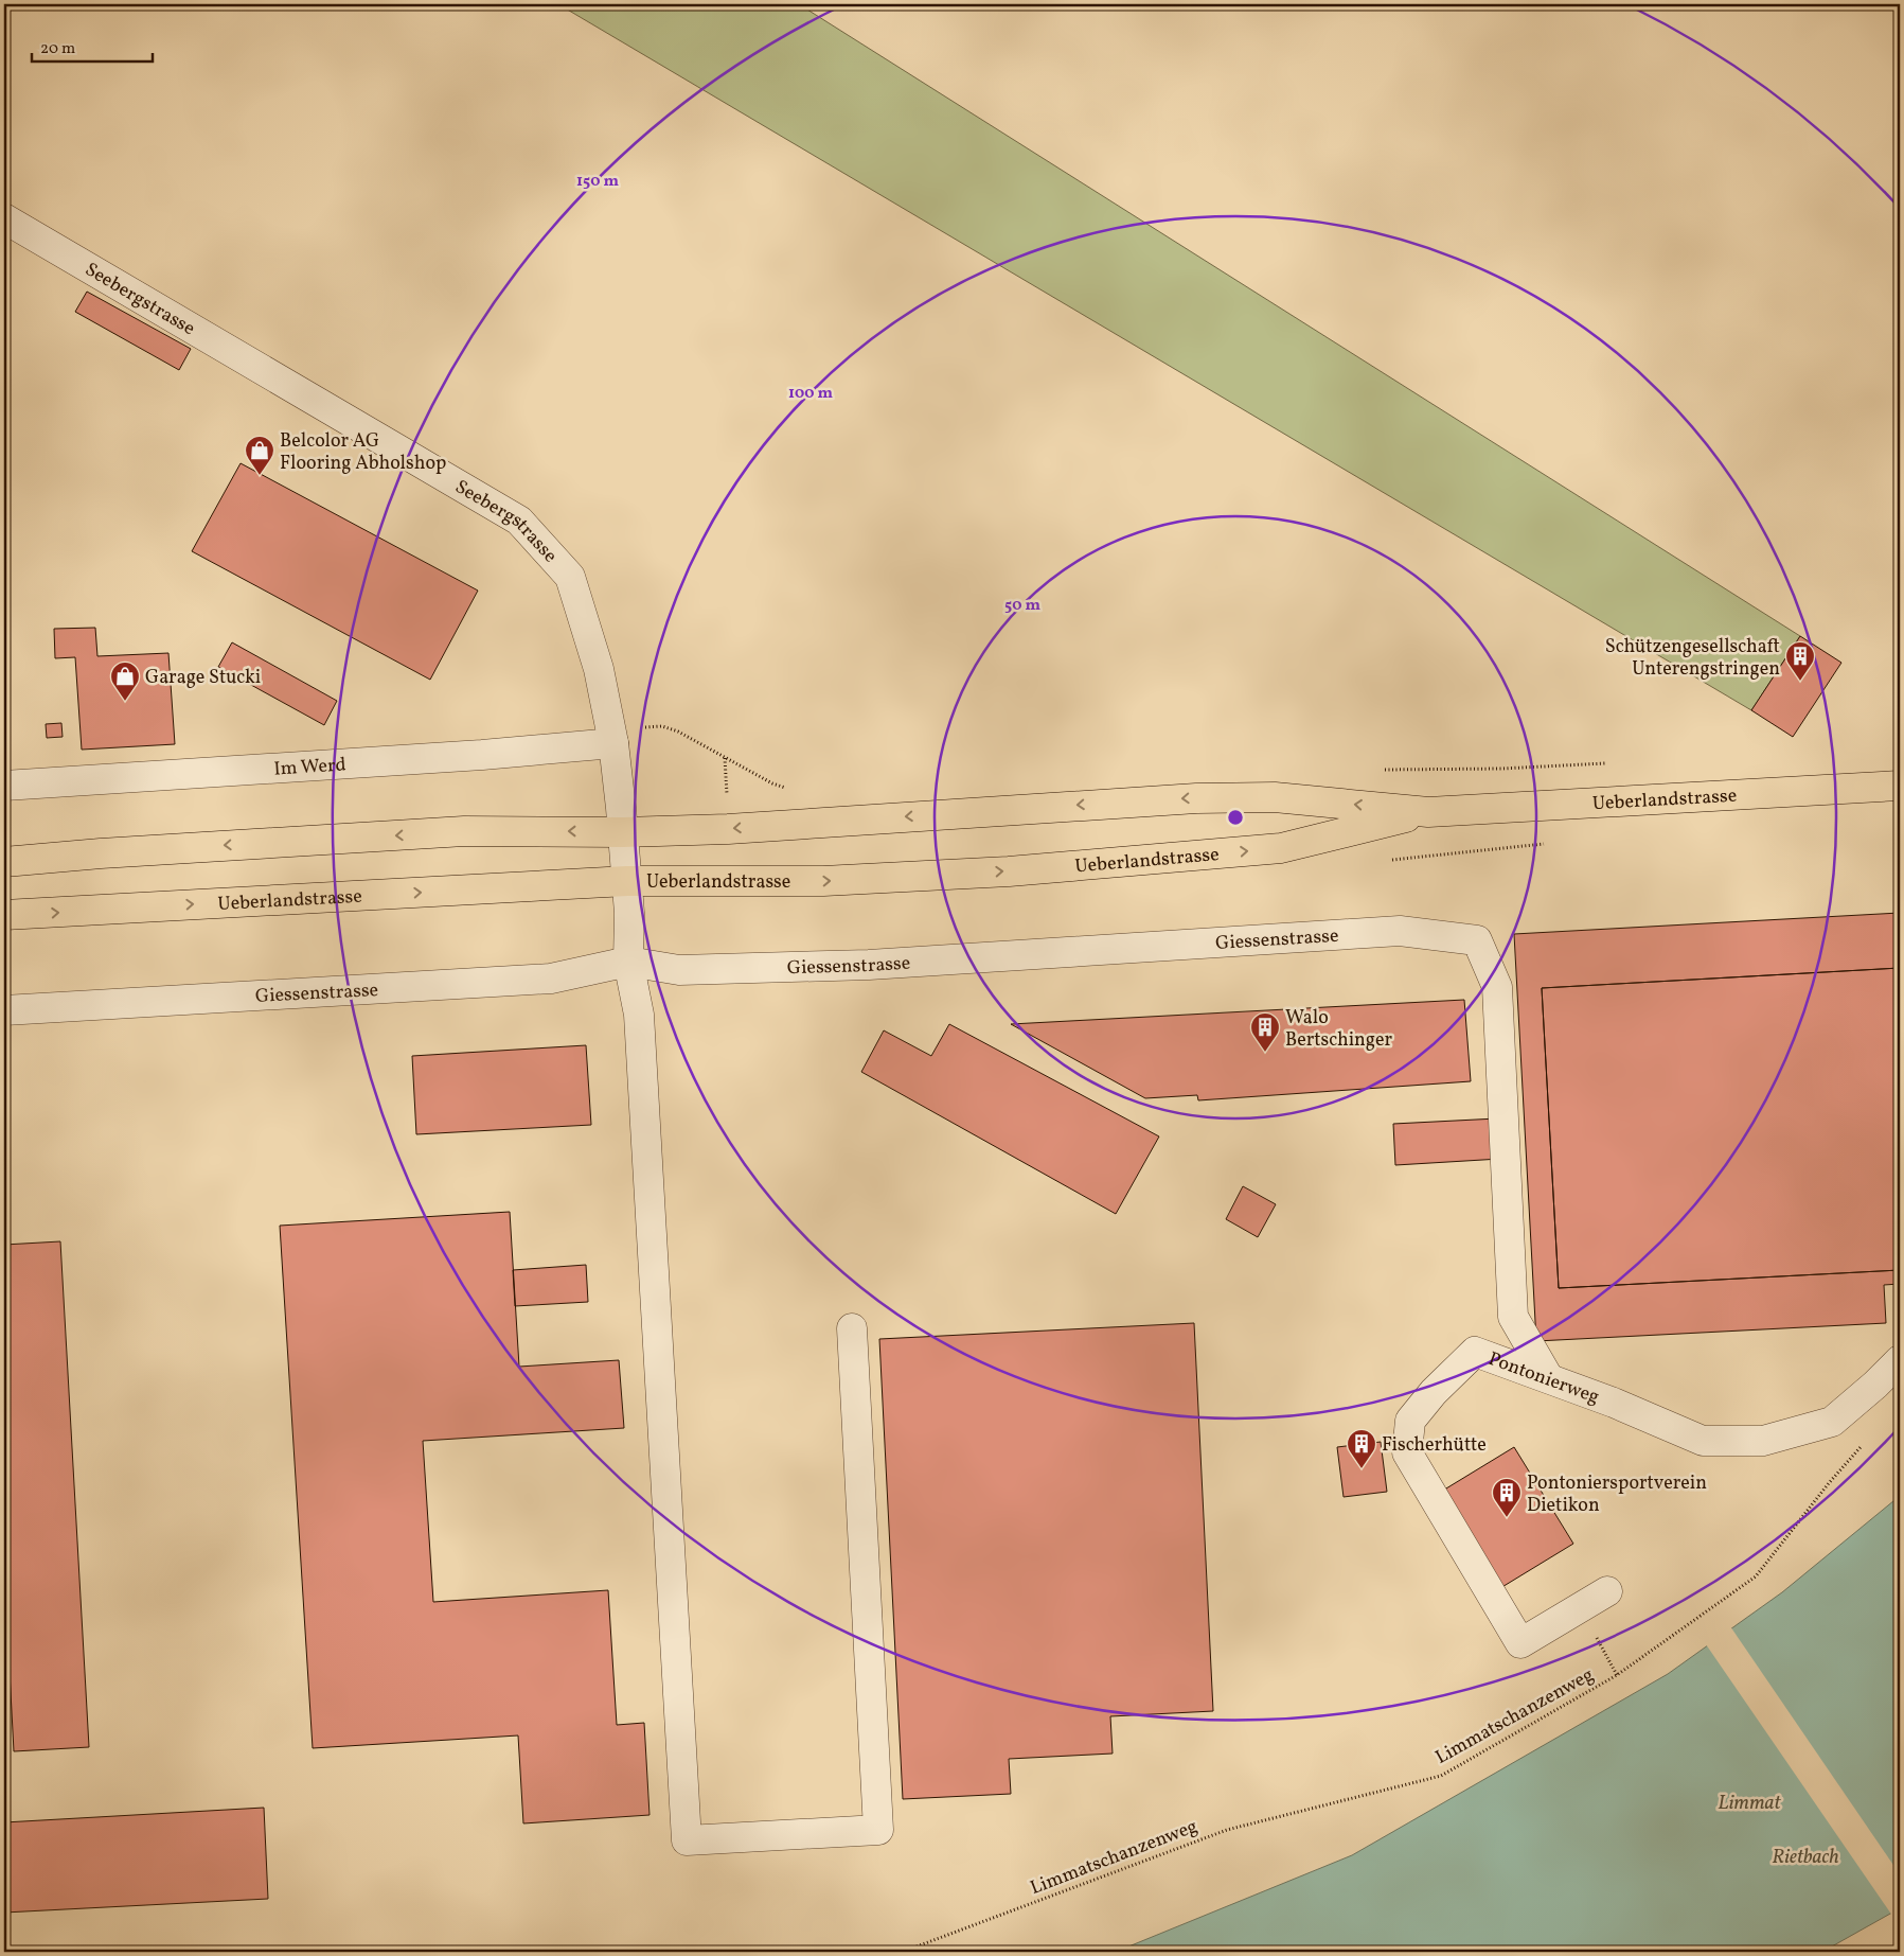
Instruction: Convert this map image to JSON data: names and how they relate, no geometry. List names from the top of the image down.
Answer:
{
  "streets": {
    "main road": ["Ueberlandstrasse"],
    "street": [
      "Seebergstrasse",
      "Im Werd",
      "Giessenstrasse",
      "Pontonierweg"
    ],
    "path": ["Limmatschanzenweg"]
  },
  "crossings": [
    ["Seebergstrasse", "Im Werd"],
    ["Seebergstrasse", "Ueberlandstrasse"],
    ["Giessenstrasse", "Pontonierweg"]
  ],
  "water": ["Limmat", "Rietbach"],
  "places": {
    "shop": ["Belcolor AG Flooring Abholshop", "Garage Stucki"],
    "building": [
      "Schützengesellschaft Unterengstringen",
      "Walo Bertschinger",
      "Fischerhütte",
      "Pontoniersportverein Dietikon"
    ]
  },
  "scale_bar": "20 m",
  "rings": ["150 m", "100 m", "50 m"]
}
